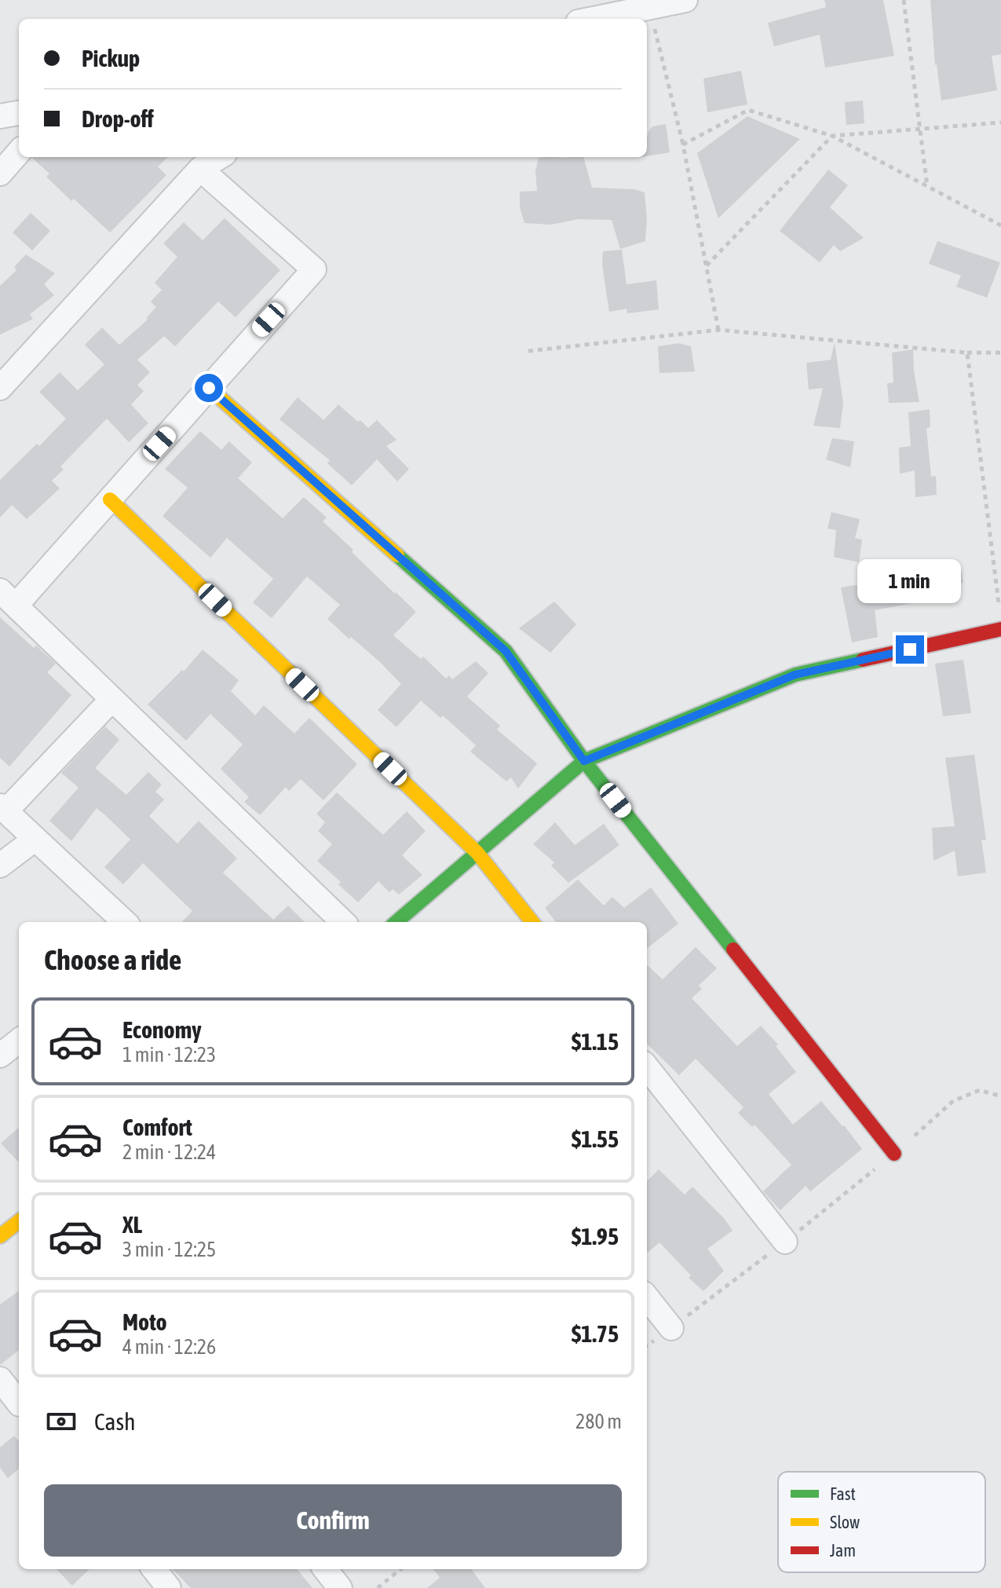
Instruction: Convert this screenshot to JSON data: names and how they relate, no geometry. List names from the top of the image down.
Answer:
{
  "legend": ["Fast", "Slow", "Jam"],
  "page": {
    "banner": ["Pickup", "Drop-off"],
    "bubble": "1 min",
    "heading": "Choose a ride",
    "list": [
      {
        "name": "Economy",
        "note": "1 min · 12:23",
        "value": "$1.15"
      },
      {
        "name": "Comfort",
        "note": "2 min · 12:24",
        "value": "$1.55"
      },
      {
        "name": "XL",
        "note": "3 min · 12:25",
        "value": "$1.95"
      },
      {
        "name": "Moto",
        "note": "4 min · 12:26",
        "value": "$1.75"
      }
    ],
    "pay": ["Cash", "280 m"],
    "buttons": "Confirm"
  }
}
